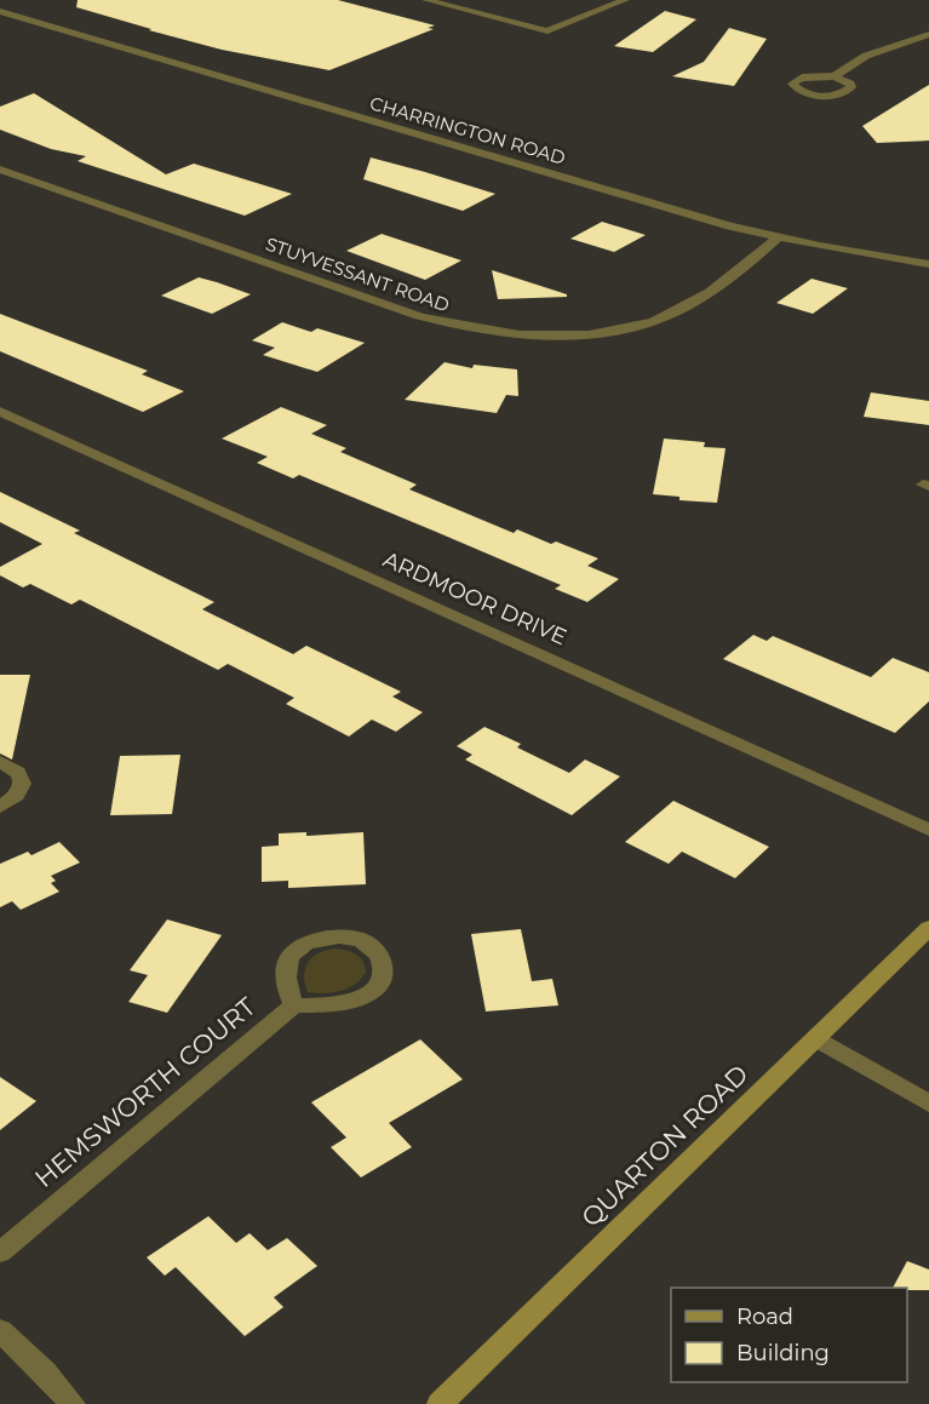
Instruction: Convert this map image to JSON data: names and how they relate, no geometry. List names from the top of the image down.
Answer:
{
  "streets": {
    "street": [
      "CHARRINGTON ROAD",
      "STUYVESSANT ROAD",
      "ARDMOOR DRIVE",
      "HEMSWORTH COURT",
      "QUARTON ROAD"
    ]
  },
  "crossings": [
    ["CHARRINGTON ROAD", "STUYVESSANT ROAD"]
  ],
  "legend": ["Road", "Building"]
}
